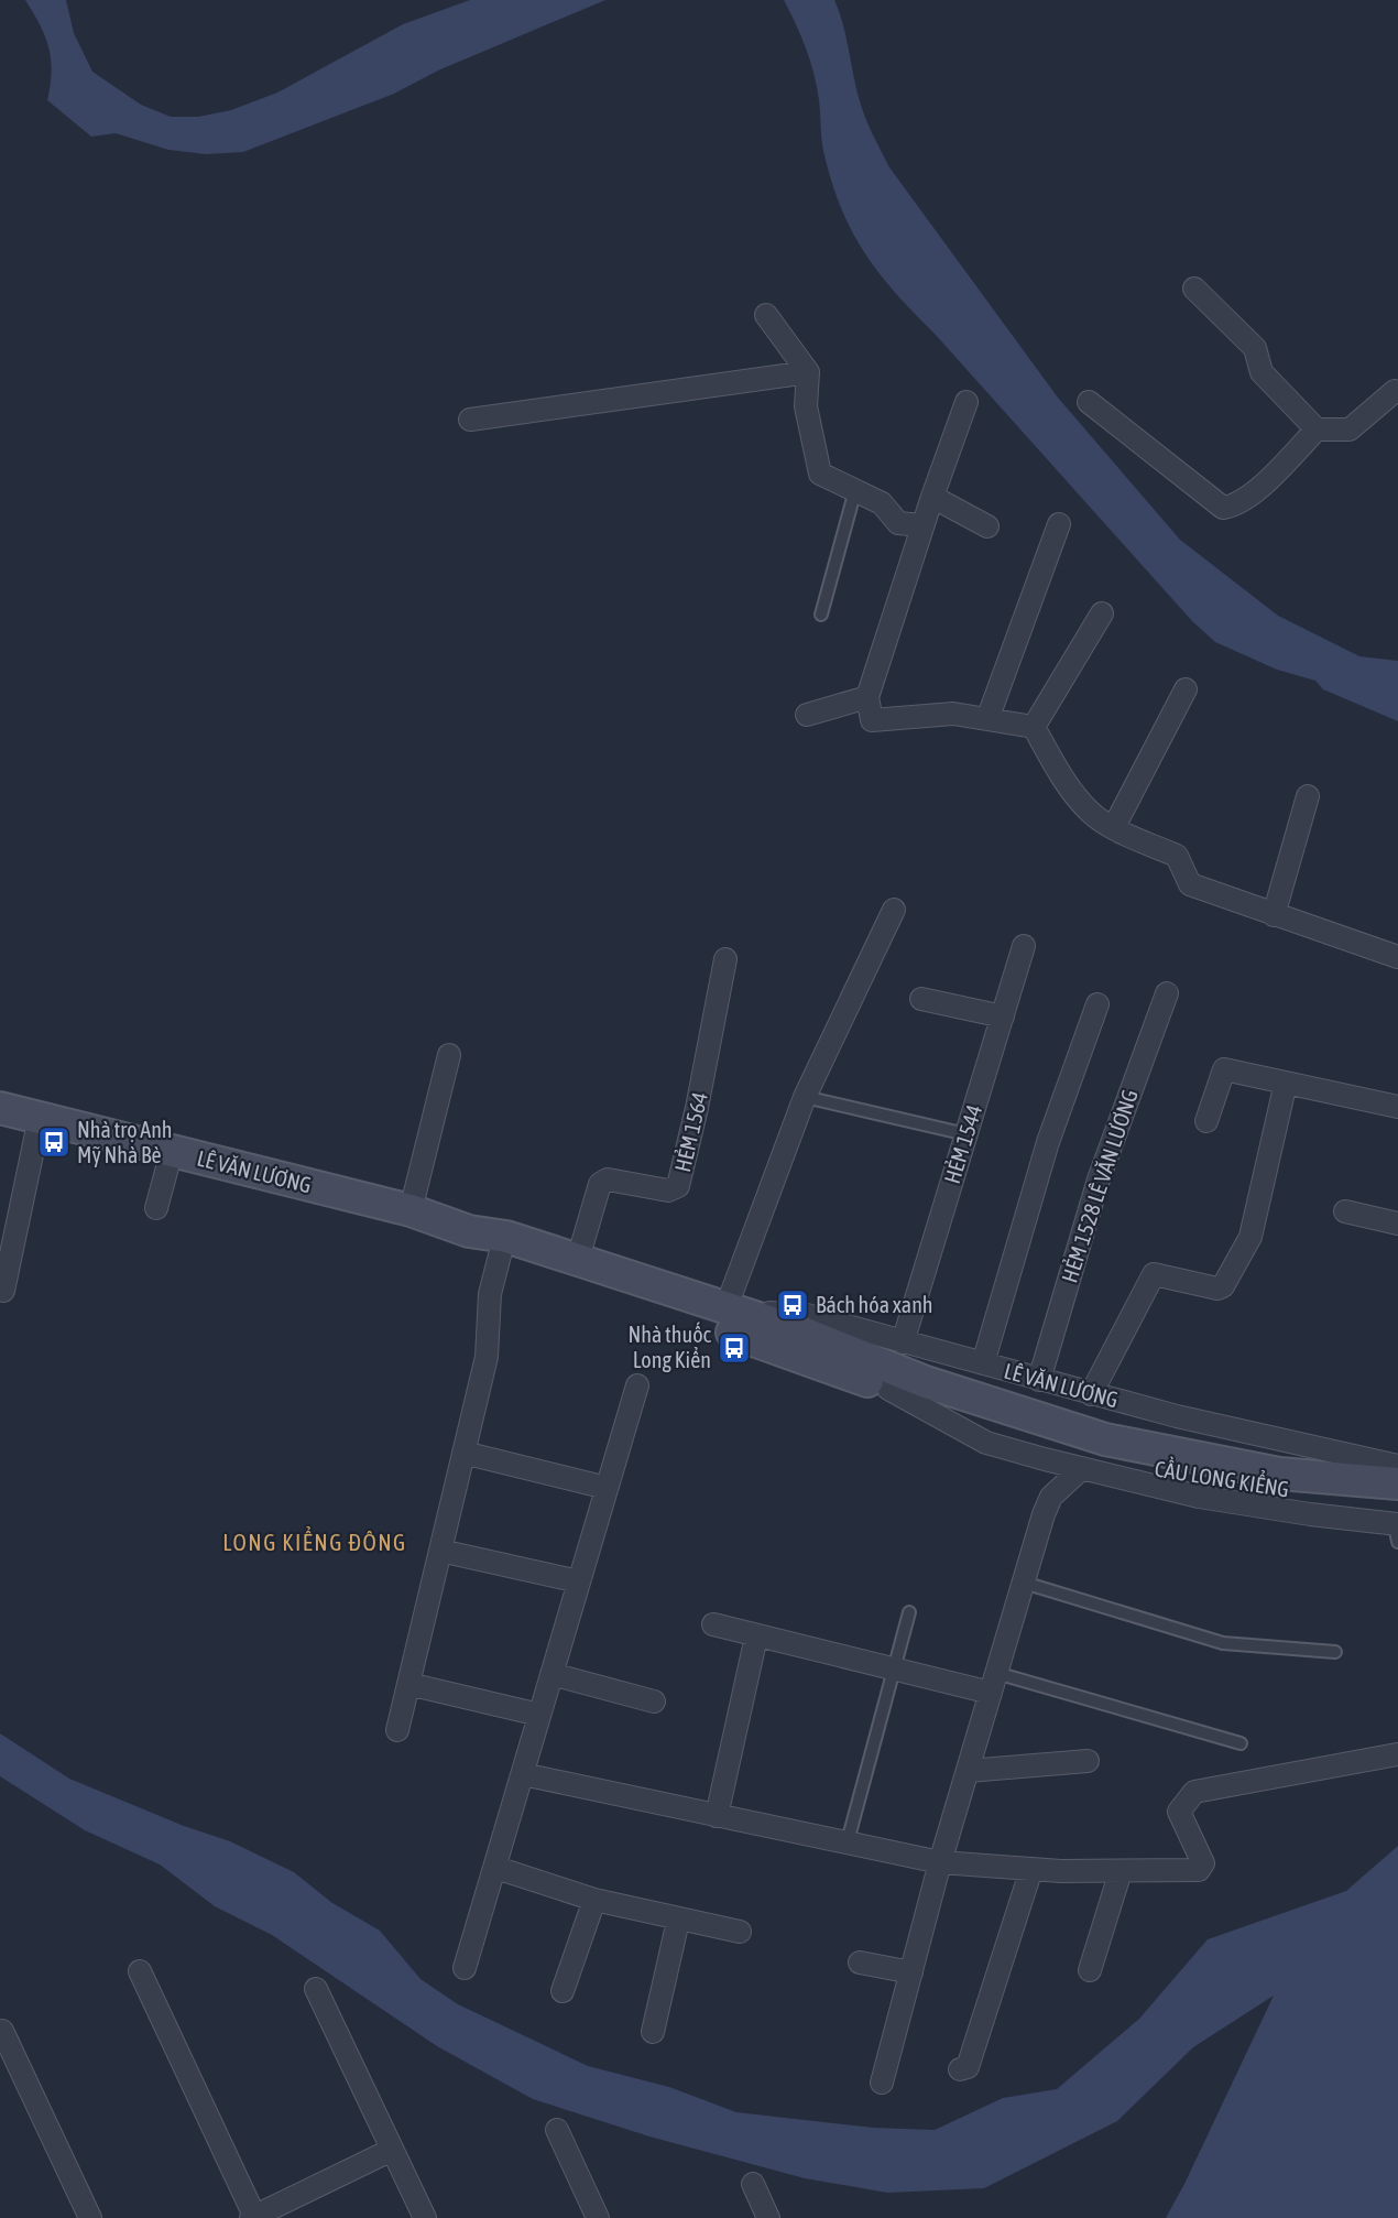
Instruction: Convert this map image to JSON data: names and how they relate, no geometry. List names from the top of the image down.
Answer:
{
  "streets": {
    "main road": ["LÊ VĂN LƯƠNG", "CẦU LONG KIỂNG"],
    "street": ["HẺM 1564", "HẺM 1544", "HẺM 1528 LÊ VĂN LƯƠNG"]
  },
  "crossings": [
    ["HẺM 1564", "LÊ VĂN LƯƠNG"],
    ["HẺM 1544", "LÊ VĂN LƯƠNG"],
    ["LÊ VĂN LƯƠNG", "HẺM 1528 LÊ VĂN LƯƠNG"],
    ["LÊ VĂN LƯƠNG", "CẦU LONG KIỂNG"]
  ],
  "districts": ["LONG KIỂNG ĐÔNG"],
  "places": {
    "bus stop": ["Nhà trọ Anh Mỹ Nhà Bè", "Bách hóa xanh", "Nhà thuốc Long Kiển"]
  }
}
